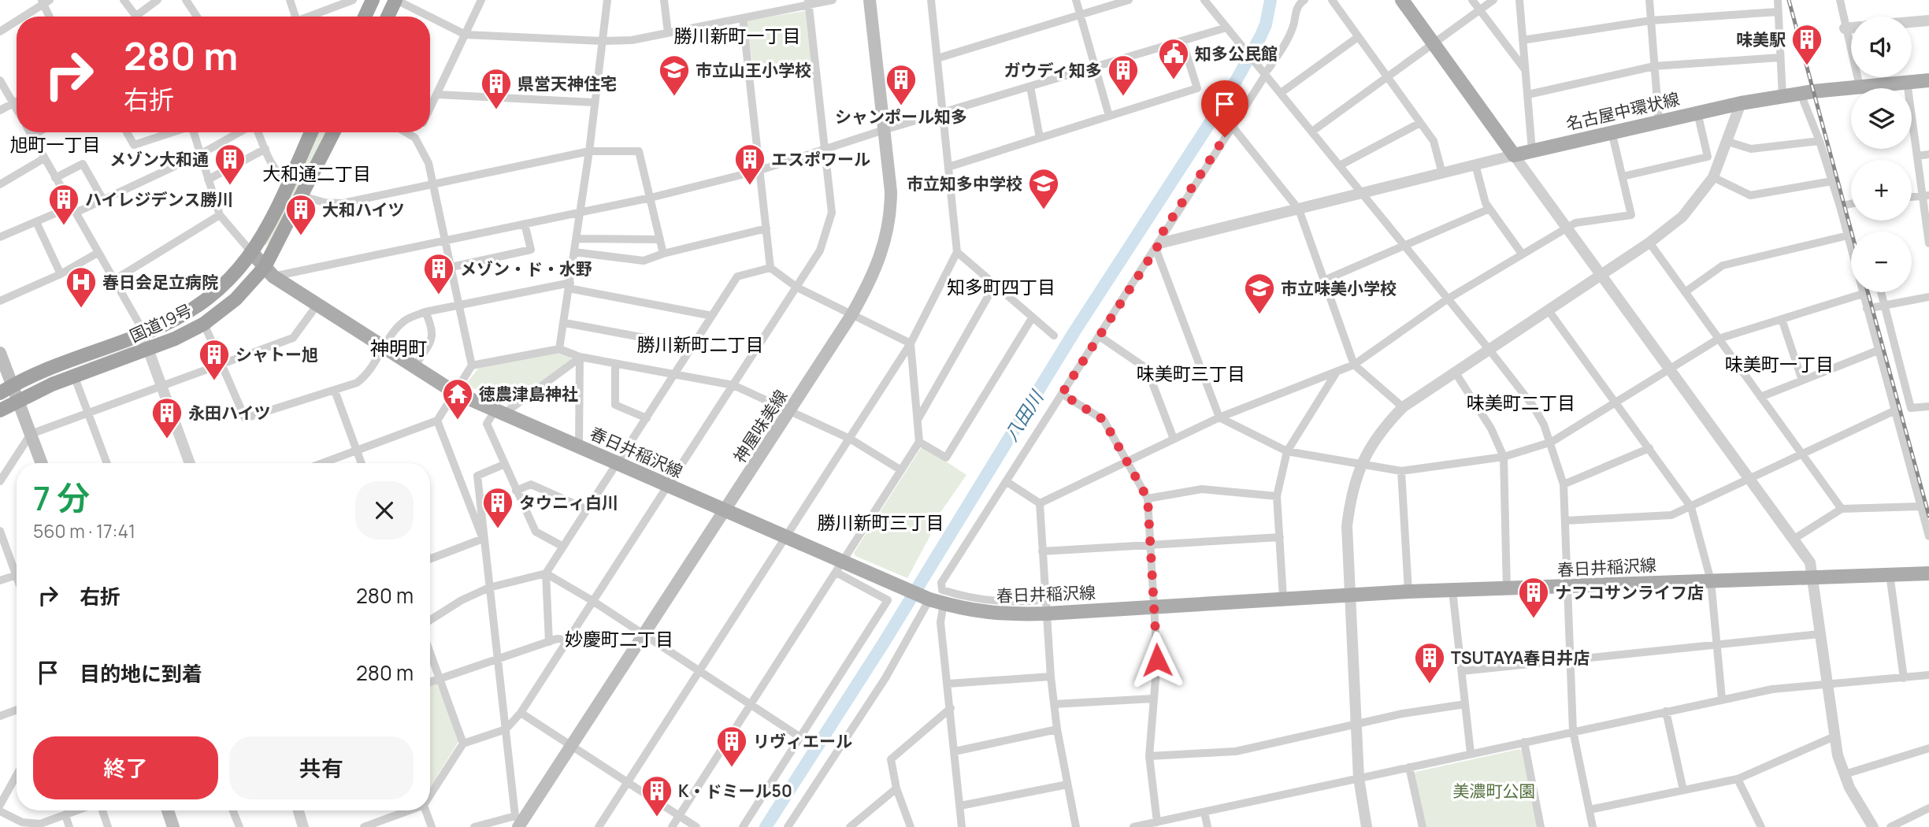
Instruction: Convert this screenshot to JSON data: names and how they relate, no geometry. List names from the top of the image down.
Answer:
{
  "streets": {
    "highway": ["国道19号"],
    "main road": ["名古屋中環状線", "神屋味美線", "春日井稲沢線"]
  },
  "crossings": [
    ["国道19号", "春日井稲沢線"],
    ["神屋味美線", "春日井稲沢線"]
  ],
  "districts": [
    "勝川新町一丁目",
    "旭町一丁目",
    "大和通二丁目",
    "知多町四丁目",
    "勝川新町二丁目",
    "神明町",
    "味美町一丁目",
    "味美町三丁目",
    "味美町二丁目",
    "勝川新町三丁目",
    "妙慶町二丁目"
  ],
  "water": ["八田川"],
  "parks": ["美濃町公園"],
  "places": {
    "building": [
      "味美駅",
      "ガウディ知多",
      "シャンポール知多",
      "県営天神住宅",
      "メゾン大和通",
      "エスポワール",
      "ハイレジデンス勝川",
      "大和ハイツ",
      "メゾン・ド・水野",
      "シャトー旭",
      "永田ハイツ",
      "タウニィ白川",
      "ナフコサンライフ店",
      "TSUTAYA春日井店",
      "リヴィエール",
      "K・ドミール50"
    ],
    "public building": ["知多公民館"],
    "school or university": ["市立山王小学校", "市立知多中学校", "市立味美小学校"],
    "hospital": ["春日会足立病院"],
    "temple": ["徳農津島神社"]
  },
  "page": {
    "map_buttons": ["+", "−"],
    "turn": ["280 m", "右折"],
    "heading": ["7 分", "560 m · 17:41"],
    "list": [
      {
        "name": "右折",
        "value": "280 m"
      },
      {
        "name": "目的地に到着",
        "value": "280 m"
      }
    ],
    "buttons": ["終了", "共有"]
  }
}
